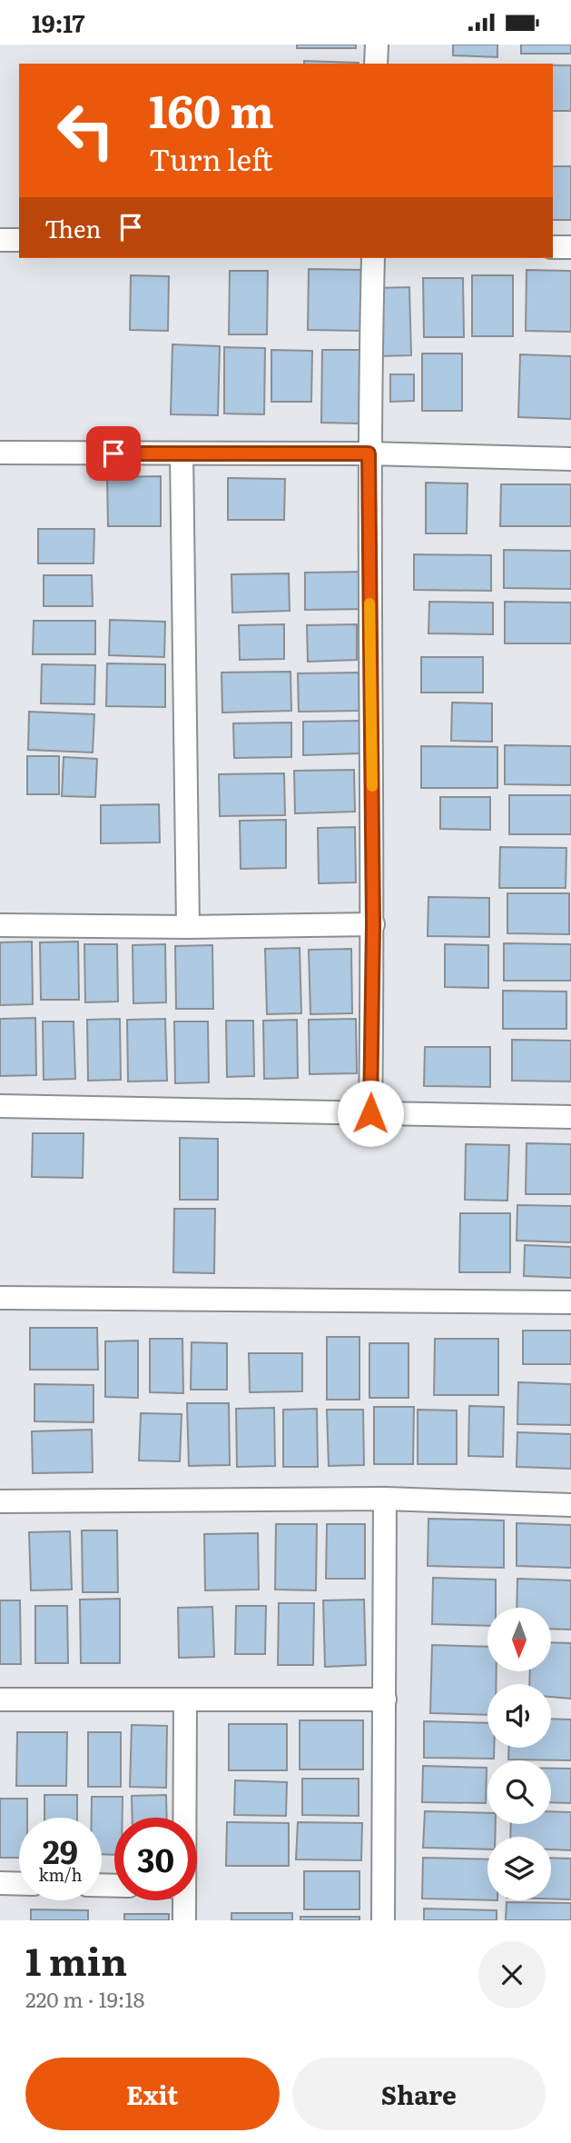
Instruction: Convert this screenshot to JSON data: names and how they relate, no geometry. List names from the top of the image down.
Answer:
{
  "north": "bottom",
  "page": {
    "status": "19:17",
    "turn": ["160 m", "Turn left"],
    "then": "Then",
    "speed": "29 km/h",
    "limit": "30",
    "heading": ["1 min", "220 m · 19:18"],
    "buttons": ["Exit", "Share"]
  }
}
